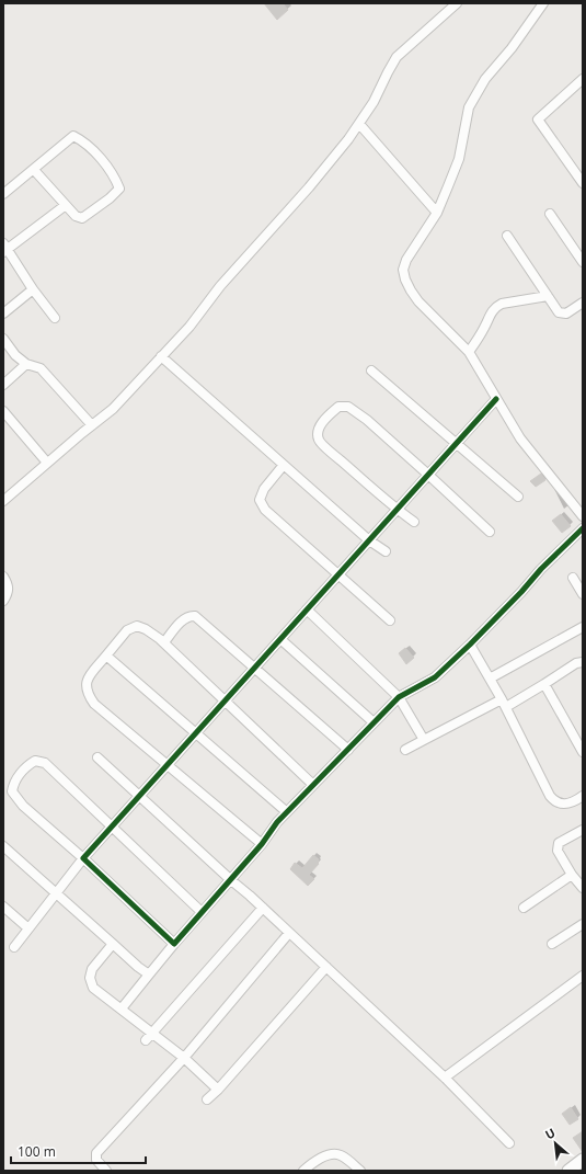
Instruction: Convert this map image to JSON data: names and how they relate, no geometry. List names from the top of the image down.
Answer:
{
  "scale_bar": "100 m",
  "north": "top left"
}
